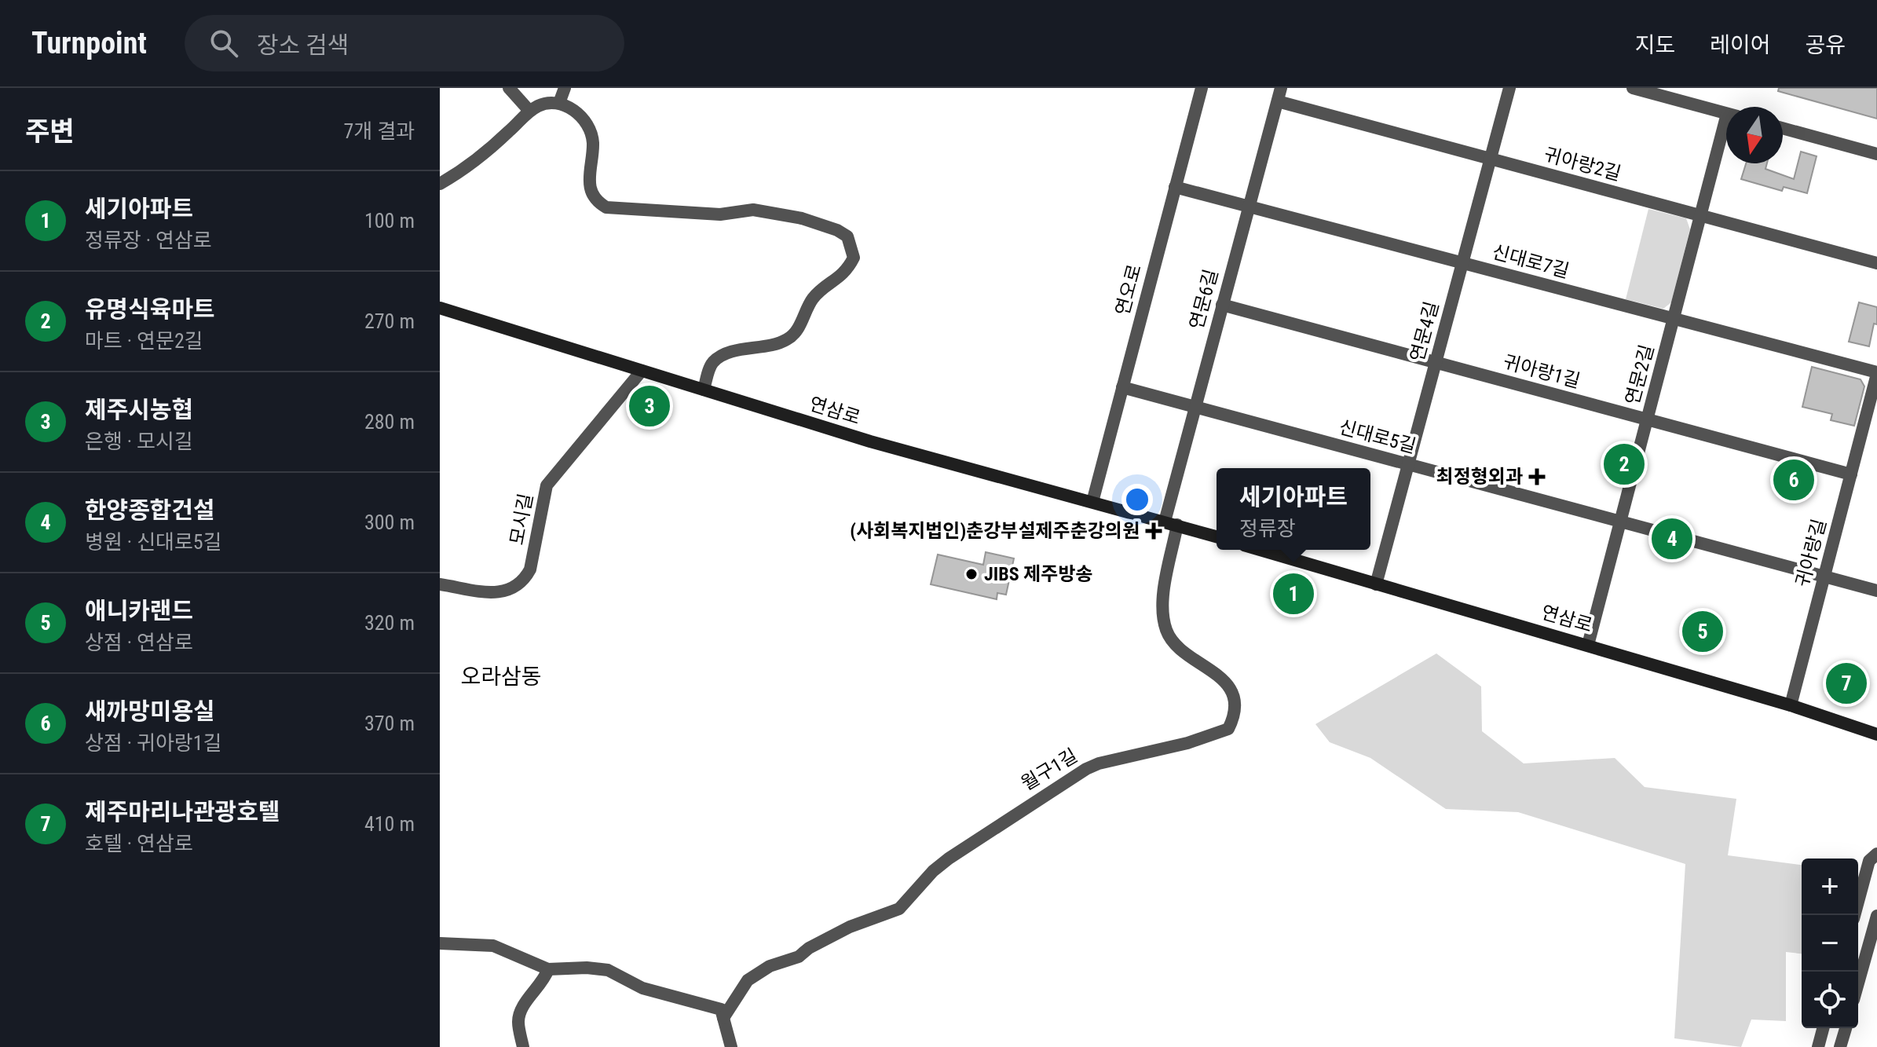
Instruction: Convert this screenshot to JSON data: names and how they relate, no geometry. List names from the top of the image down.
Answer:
{
  "streets": {
    "main road": ["연삼로"],
    "street": [
      "귀아랑2길",
      "신대로7길",
      "연오로",
      "연문6길",
      "연문4길",
      "귀아랑1길",
      "연문2길",
      "신대로5길",
      "모시길",
      "귀아랑길",
      "월구1길"
    ]
  },
  "crossings": [
    ["귀아랑2길", "연문6길"],
    ["귀아랑2길", "연문4길"],
    ["귀아랑2길", "연문2길"],
    ["신대로7길", "연오로"],
    ["신대로7길", "연문6길"],
    ["신대로7길", "연문4길"],
    ["신대로7길", "연문2길"],
    ["신대로7길", "귀아랑길"],
    ["연오로", "연삼로"],
    ["연오로", "신대로5길"],
    ["연문6길", "귀아랑1길"],
    ["연문6길", "연삼로"],
    ["연문6길", "신대로5길"],
    ["연문6길", "월구1길"],
    ["연문4길", "귀아랑1길"],
    ["연문4길", "연삼로"],
    ["연문4길", "신대로5길"],
    ["귀아랑1길", "연문2길"],
    ["귀아랑1길", "귀아랑길"],
    ["연문2길", "연삼로"],
    ["연문2길", "신대로5길"],
    ["연삼로", "모시길"],
    ["연삼로", "귀아랑길"],
    ["연삼로", "월구1길"],
    ["신대로5길", "귀아랑길"]
  ],
  "districts": ["오라삼동"],
  "places": {
    "health": ["최정형외과", "(사회복지법인)춘강부설제주춘강의원"],
    "other": ["JIBS 제주방송"]
  },
  "north": "bottom",
  "page": {
    "header": "Turnpoint",
    "search": "장소 검색",
    "nav": ["지도", "레이어", "공유"],
    "heading": ["주변", "7개 결과"],
    "list": [
      {
        "mark": "1",
        "name": "세기아파트",
        "note": "정류장 · 연삼로",
        "value": "100 m"
      },
      {
        "mark": "2",
        "name": "유명식육마트",
        "note": "마트 · 연문2길",
        "value": "270 m"
      },
      {
        "mark": "3",
        "name": "제주시농협",
        "note": "은행 · 모시길",
        "value": "280 m"
      },
      {
        "mark": "4",
        "name": "한양종합건설",
        "note": "병원 · 신대로5길",
        "value": "300 m"
      },
      {
        "mark": "5",
        "name": "애니카랜드",
        "note": "상점 · 연삼로",
        "value": "320 m"
      },
      {
        "mark": "6",
        "name": "새까망미용실",
        "note": "상점 · 귀아랑1길",
        "value": "370 m"
      },
      {
        "mark": "7",
        "name": "제주마리나관광호텔",
        "note": "호텔 · 연삼로",
        "value": "410 m"
      }
    ],
    "pins": [
      "3",
      "2",
      "6",
      "4",
      "1",
      "5",
      "7"
    ],
    "popup": ["세기아파트", "정류장"],
    "map_buttons": ["+", "−"]
  }
}
